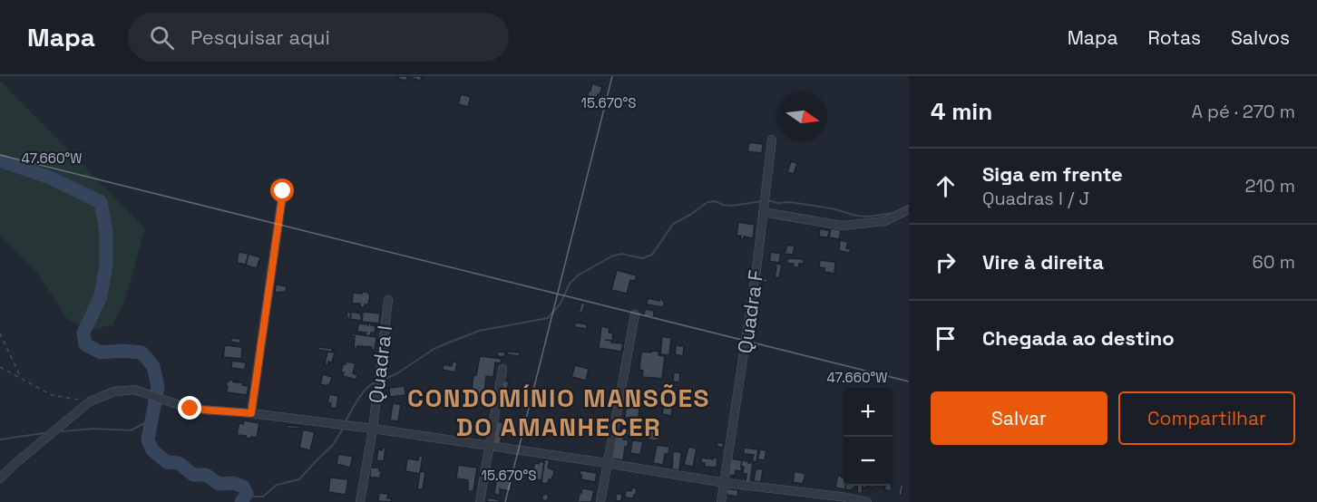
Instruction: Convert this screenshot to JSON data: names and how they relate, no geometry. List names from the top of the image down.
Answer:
{
  "streets": {
    "street": ["Quadra F", "Quadra I"]
  },
  "districts": ["CONDOMÍNIO MANSÕES DO AMANHECER"],
  "north": "right",
  "page": {
    "header": "Mapa",
    "search": "Pesquisar aqui",
    "nav": ["Mapa", "Rotas", "Salvos"],
    "heading": ["4 min", "A pé · 270 m"],
    "list": [
      ["Siga em frente", "Quadras I / J", "210 m"],
      ["Vire à direita", "60 m"],
      "Chegada ao destino"
    ],
    "buttons": ["Salvar", "Compartilhar"],
    "map_buttons": ["+", "−"]
  },
  "coordinates": ["15.670°S", "47.660°W"]
}
